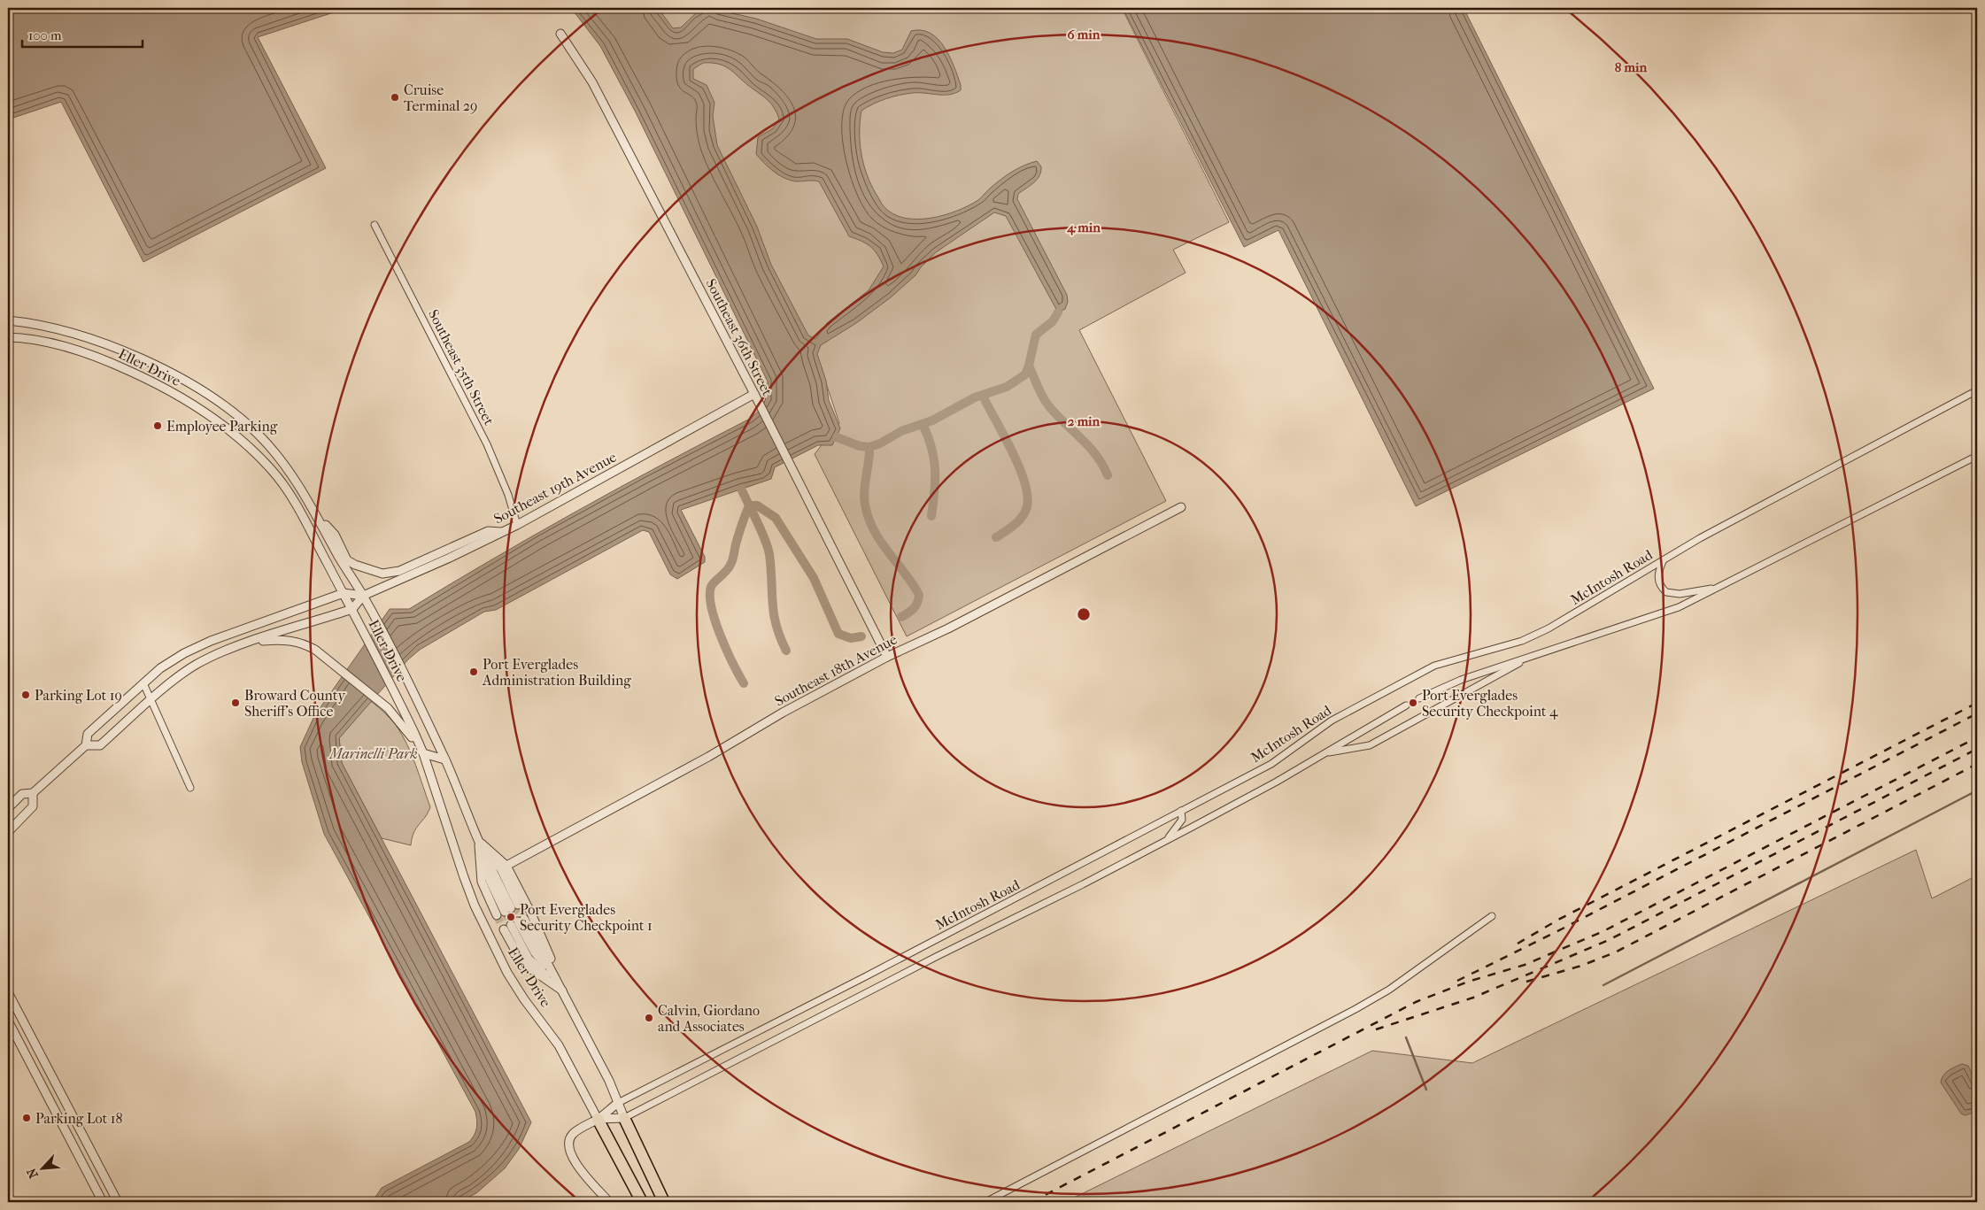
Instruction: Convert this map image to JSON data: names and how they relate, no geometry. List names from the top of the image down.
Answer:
{
  "streets": {
    "street": [
      "Southeast 36th Street",
      "Eller Drive",
      "Southeast 35th Street",
      "Southeast 19th Avenue",
      "McIntosh Road",
      "Southeast 18th Avenue"
    ]
  },
  "crossings": [
    ["Southeast 36th Street", "Southeast 19th Avenue"],
    ["Southeast 36th Street", "Southeast 18th Avenue"],
    ["Eller Drive", "Southeast 19th Avenue"],
    ["Eller Drive", "McIntosh Road"],
    ["Eller Drive", "Southeast 18th Avenue"],
    ["Southeast 35th Street", "Southeast 19th Avenue"]
  ],
  "parks": ["Marinelli Park"],
  "places": [
    "Cruise Terminal 29",
    "Employee Parking",
    "Port Everglades Administration Building",
    "Parking Lot 19",
    "Broward County Sheriff's Office",
    "Port Everglades Security Checkpoint 4",
    "Port Everglades Security Checkpoint 1",
    "Calvin, Giordano and Associates",
    "Parking Lot 18"
  ],
  "scale_bar": "100 m",
  "north": "bottom left",
  "rings": [
    "6 min",
    "8 min",
    "4 min",
    "2 min"
  ]
}
